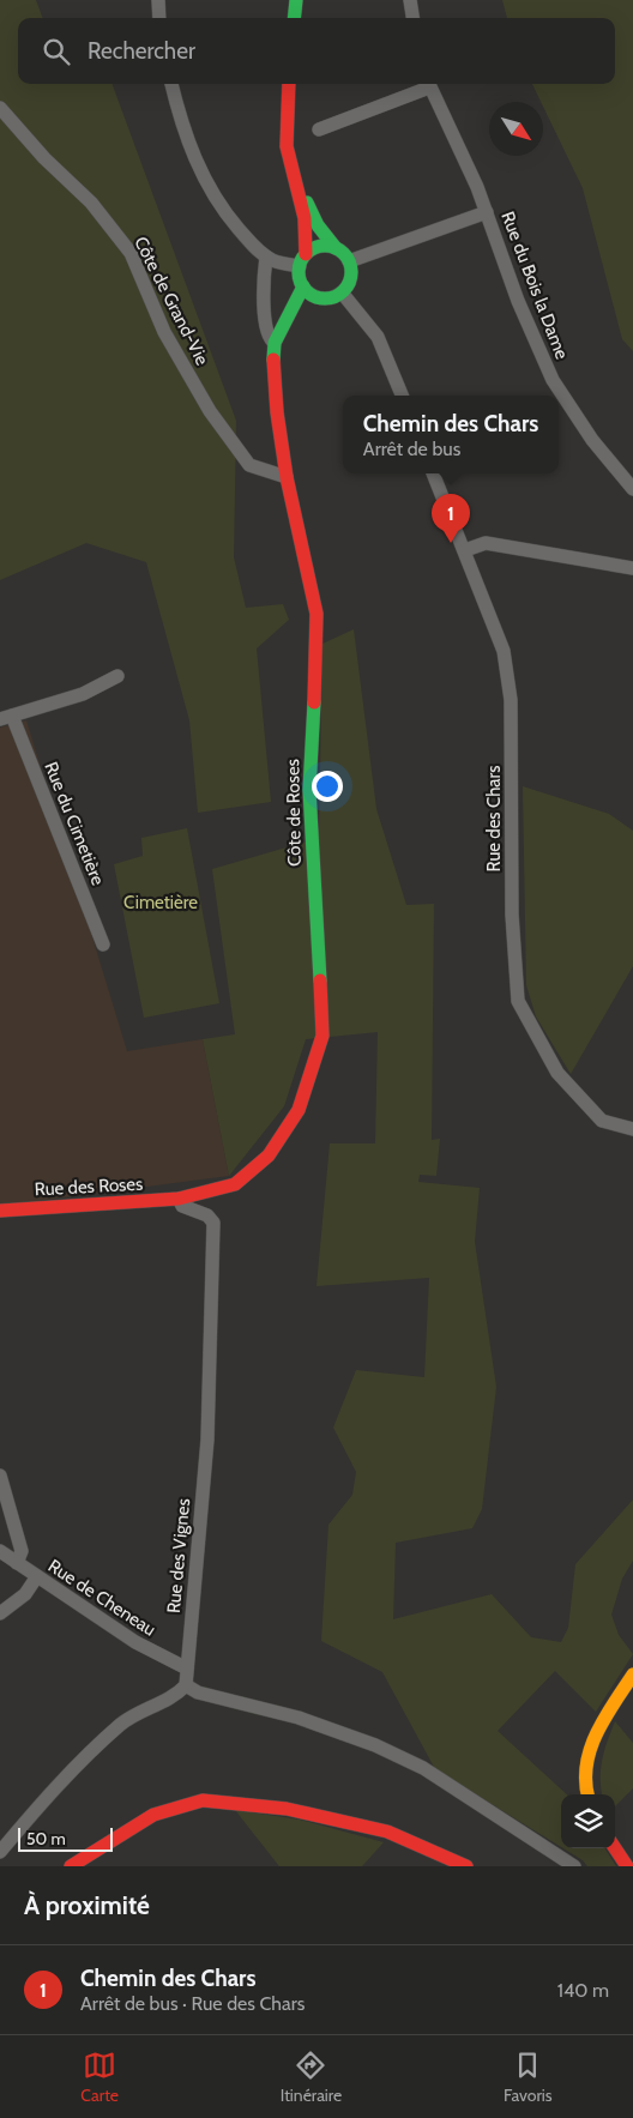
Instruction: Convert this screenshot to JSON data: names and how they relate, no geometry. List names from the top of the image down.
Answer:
{
  "streets": {
    "street": [
      "Rue du Bois la Dame",
      "Côte de Grand-Vie",
      "Côte de Roses",
      "Rue des Chars",
      "Rue du Cimetière",
      "Rue des Roses",
      "Rue des Vignes",
      "Rue de Cheneau"
    ]
  },
  "crossings": [
    ["Côte de Grand-Vie", "Côte de Roses"],
    ["Côte de Roses", "Rue des Roses"],
    ["Côte de Roses", "Rue des Vignes"],
    ["Rue des Roses", "Rue des Vignes"],
    ["Rue des Vignes", "Rue de Cheneau"]
  ],
  "parks": ["Cimetière"],
  "scale_bar": "50 m",
  "north": "bottom right",
  "page": {
    "search": "Rechercher",
    "popup": ["Chemin des Chars", "Arrêt de bus"],
    "pins": "1",
    "scale": "50 m",
    "heading": "À proximité",
    "list": [
      {
        "mark": "1",
        "name": "Chemin des Chars",
        "note": "Arrêt de bus · Rue des Chars",
        "value": "140 m"
      }
    ],
    "nav": ["Carte", "Itinéraire", "Favoris"]
  }
}
